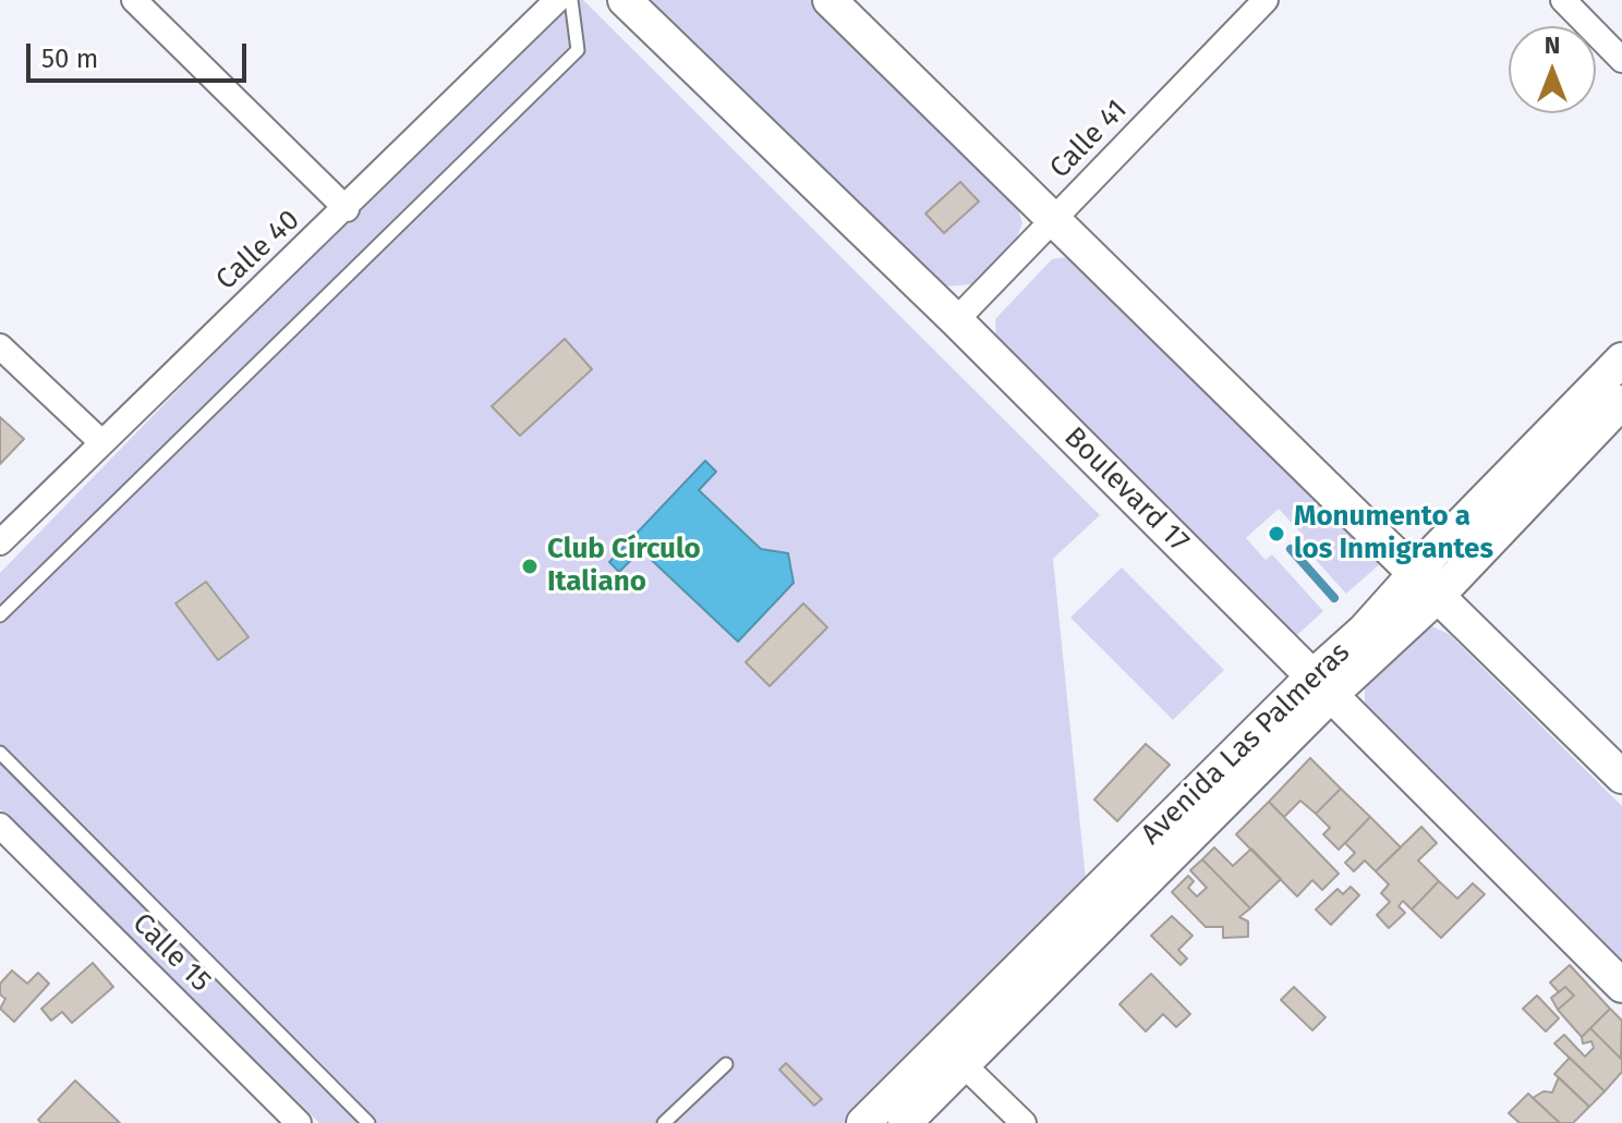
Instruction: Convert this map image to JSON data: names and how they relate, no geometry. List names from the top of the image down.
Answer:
{
  "streets": {
    "main road": ["Boulevard 17", "Avenida Las Palmeras"],
    "street": ["Calle 41", "Calle 40", "Calle 15"]
  },
  "crossings": [
    ["Calle 41", "Boulevard 17"],
    ["Boulevard 17", "Avenida Las Palmeras"]
  ],
  "places": ["Monumento a los Inmigrantes", "Club Círculo Italiano"],
  "scale_bar": "50 m",
  "north": "top"
}
